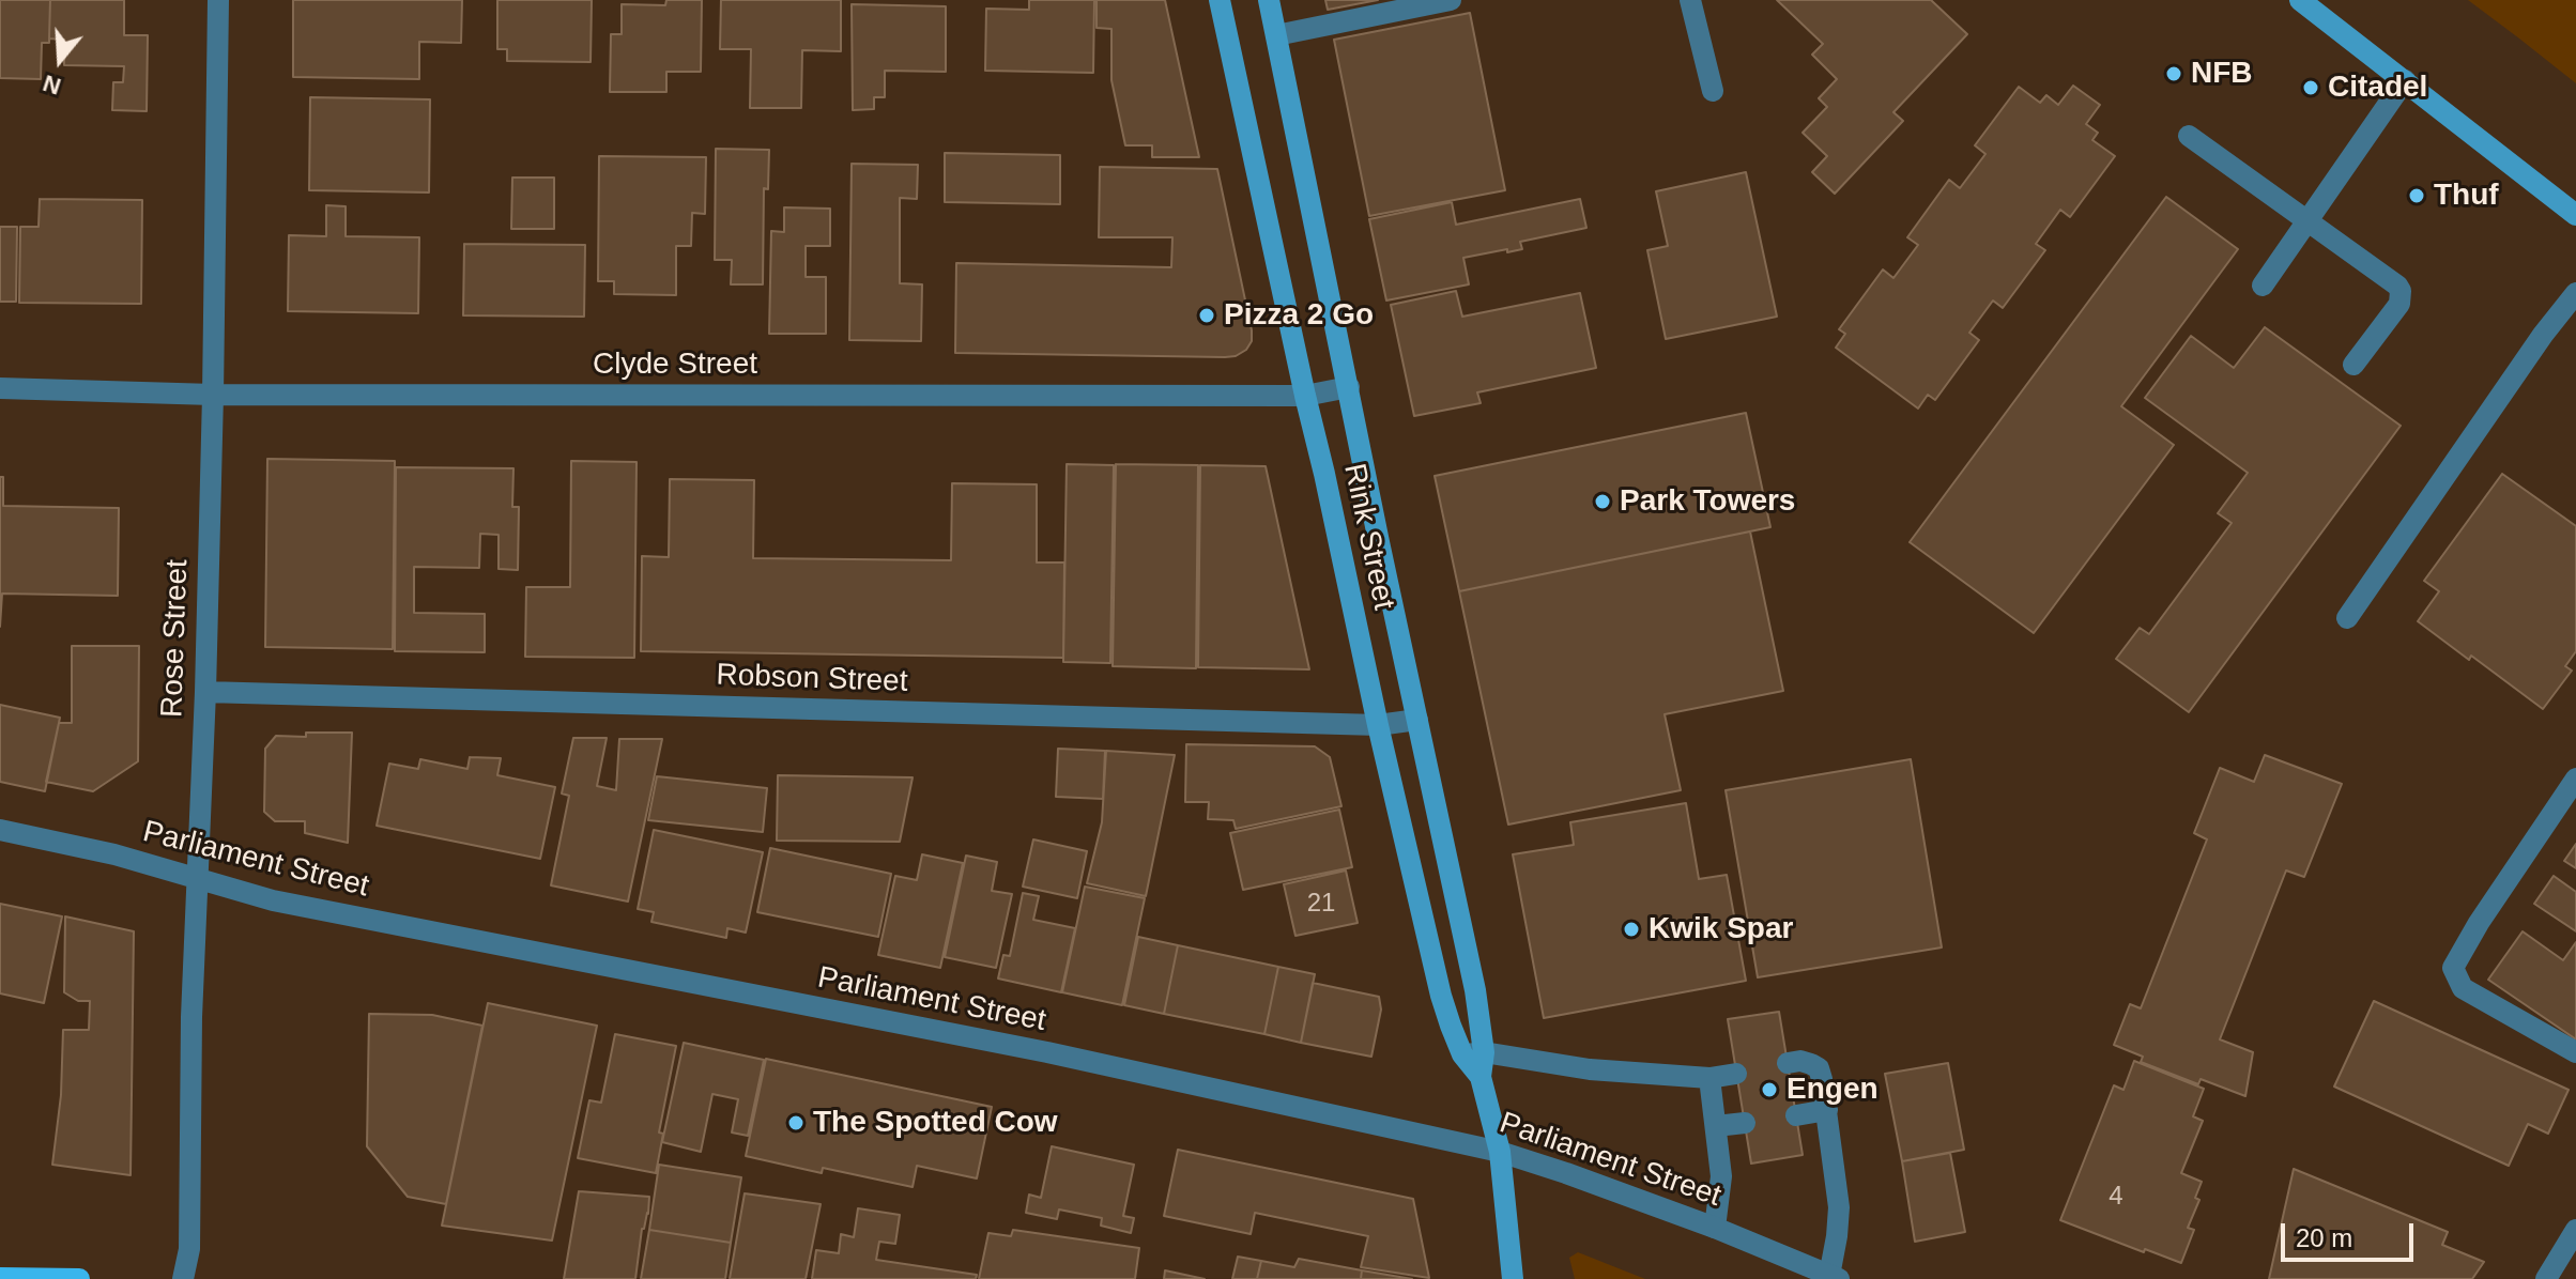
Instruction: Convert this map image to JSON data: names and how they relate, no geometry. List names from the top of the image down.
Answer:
{
  "streets": {
    "street": [
      "Clyde Street",
      "Rink Street",
      "Rose Street",
      "Robson Street",
      "Parliament Street"
    ]
  },
  "crossings": [
    ["Clyde Street", "Rink Street"],
    ["Clyde Street", "Rose Street"],
    ["Rink Street", "Robson Street"],
    ["Rink Street", "Parliament Street"],
    ["Rose Street", "Robson Street"],
    ["Rose Street", "Parliament Street"]
  ],
  "places": [
    "NFB",
    "Citadel",
    "Thuf",
    "Pizza 2 Go",
    "Park Towers",
    "Kwik Spar",
    "Engen",
    "The Spotted Cow"
  ],
  "house_numbers": ["21", "4"],
  "scale_bar": "20 m",
  "north": "bottom"
}
